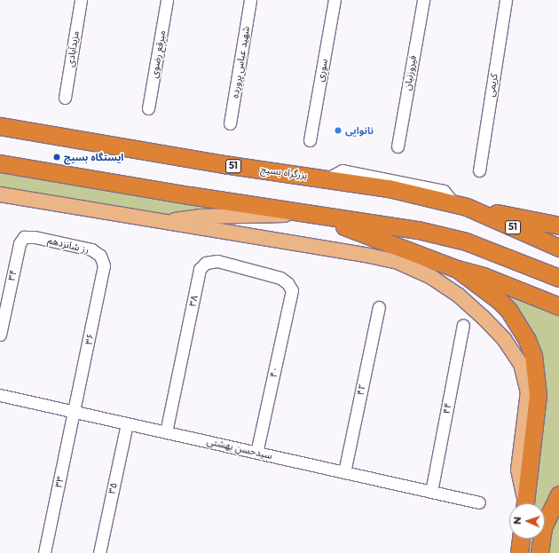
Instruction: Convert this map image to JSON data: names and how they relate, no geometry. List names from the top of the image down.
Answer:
{
  "streets": {
    "highway": ["51", "بزرگراه بسیج"],
    "street": [
      "مزیدآبادی",
      "مبرقع رضوی",
      "شهید عباس پرورده",
      "سوری",
      "فیروزنیان",
      "کریمی",
      "رز شانزدهم",
      "۳۴",
      "۳۸",
      "۳۶",
      "۴۰",
      "۴۲",
      "۴۴",
      "سیدحسن بهشتی",
      "۳۳",
      "۳۵"
    ]
  },
  "crossings": [
    ["رز شانزدهم", "۳۴"],
    ["رز شانزدهم", "۳۶"],
    ["۳۸", "۴۰"],
    ["۳۸", "سیدحسن بهشتی"],
    ["۳۶", "سیدحسن بهشتی"],
    ["۳۶", "۳۳"],
    ["۴۰", "سیدحسن بهشتی"],
    ["۴۲", "سیدحسن بهشتی"],
    ["۴۴", "سیدحسن بهشتی"],
    ["سیدحسن بهشتی", "۳۳"],
    ["سیدحسن بهشتی", "۳۵"]
  ],
  "places": ["نانوایی", "ایستگاه بسیج"],
  "north": "left"
}
